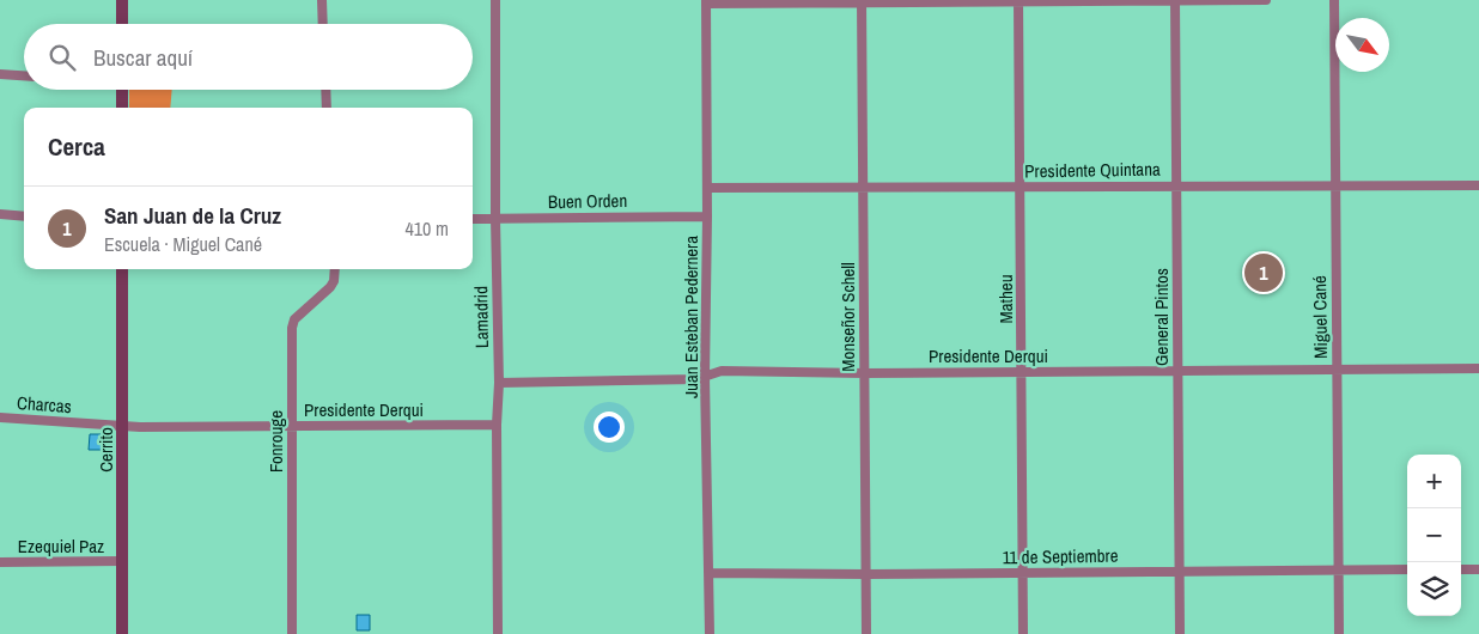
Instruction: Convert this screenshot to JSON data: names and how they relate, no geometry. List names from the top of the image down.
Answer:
{
  "streets": {
    "main road": ["Cerrito"],
    "street": [
      "Presidente Quintana",
      "Buen Orden",
      "Matheu",
      "Lamadrid",
      "Juan Esteban Pedernera",
      "Monseñor Schell",
      "General Pintos",
      "Miguel Cané",
      "Presidente Derqui",
      "Charcas",
      "Fonrouge",
      "Ezequiel Paz",
      "11 de Septiembre"
    ]
  },
  "crossings": [
    ["Presidente Quintana", "Matheu"],
    ["Presidente Quintana", "Juan Esteban Pedernera"],
    ["Presidente Quintana", "Monseñor Schell"],
    ["Presidente Quintana", "General Pintos"],
    ["Presidente Quintana", "Miguel Cané"],
    ["Buen Orden", "Lamadrid"],
    ["Buen Orden", "Juan Esteban Pedernera"],
    ["Matheu", "Presidente Derqui"],
    ["Matheu", "11 de Septiembre"],
    ["Lamadrid", "Presidente Derqui"],
    ["Juan Esteban Pedernera", "Presidente Derqui"],
    ["Juan Esteban Pedernera", "11 de Septiembre"],
    ["Monseñor Schell", "Presidente Derqui"],
    ["Monseñor Schell", "11 de Septiembre"],
    ["General Pintos", "Presidente Derqui"],
    ["General Pintos", "11 de Septiembre"],
    ["Miguel Cané", "Presidente Derqui"],
    ["Miguel Cané", "11 de Septiembre"],
    ["Presidente Derqui", "Charcas"],
    ["Presidente Derqui", "Fonrouge"],
    ["Presidente Derqui", "Cerrito"],
    ["Charcas", "Cerrito"],
    ["Cerrito", "Ezequiel Paz"]
  ],
  "north": "bottom right",
  "page": {
    "search": "Buscar aquí",
    "heading": "Cerca",
    "list": [
      {
        "mark": "1",
        "name": "San Juan de la Cruz",
        "note": "Escuela · Miguel Cané",
        "value": "410 m"
      }
    ],
    "pins": "1",
    "map_buttons": ["+", "−"]
  }
}
